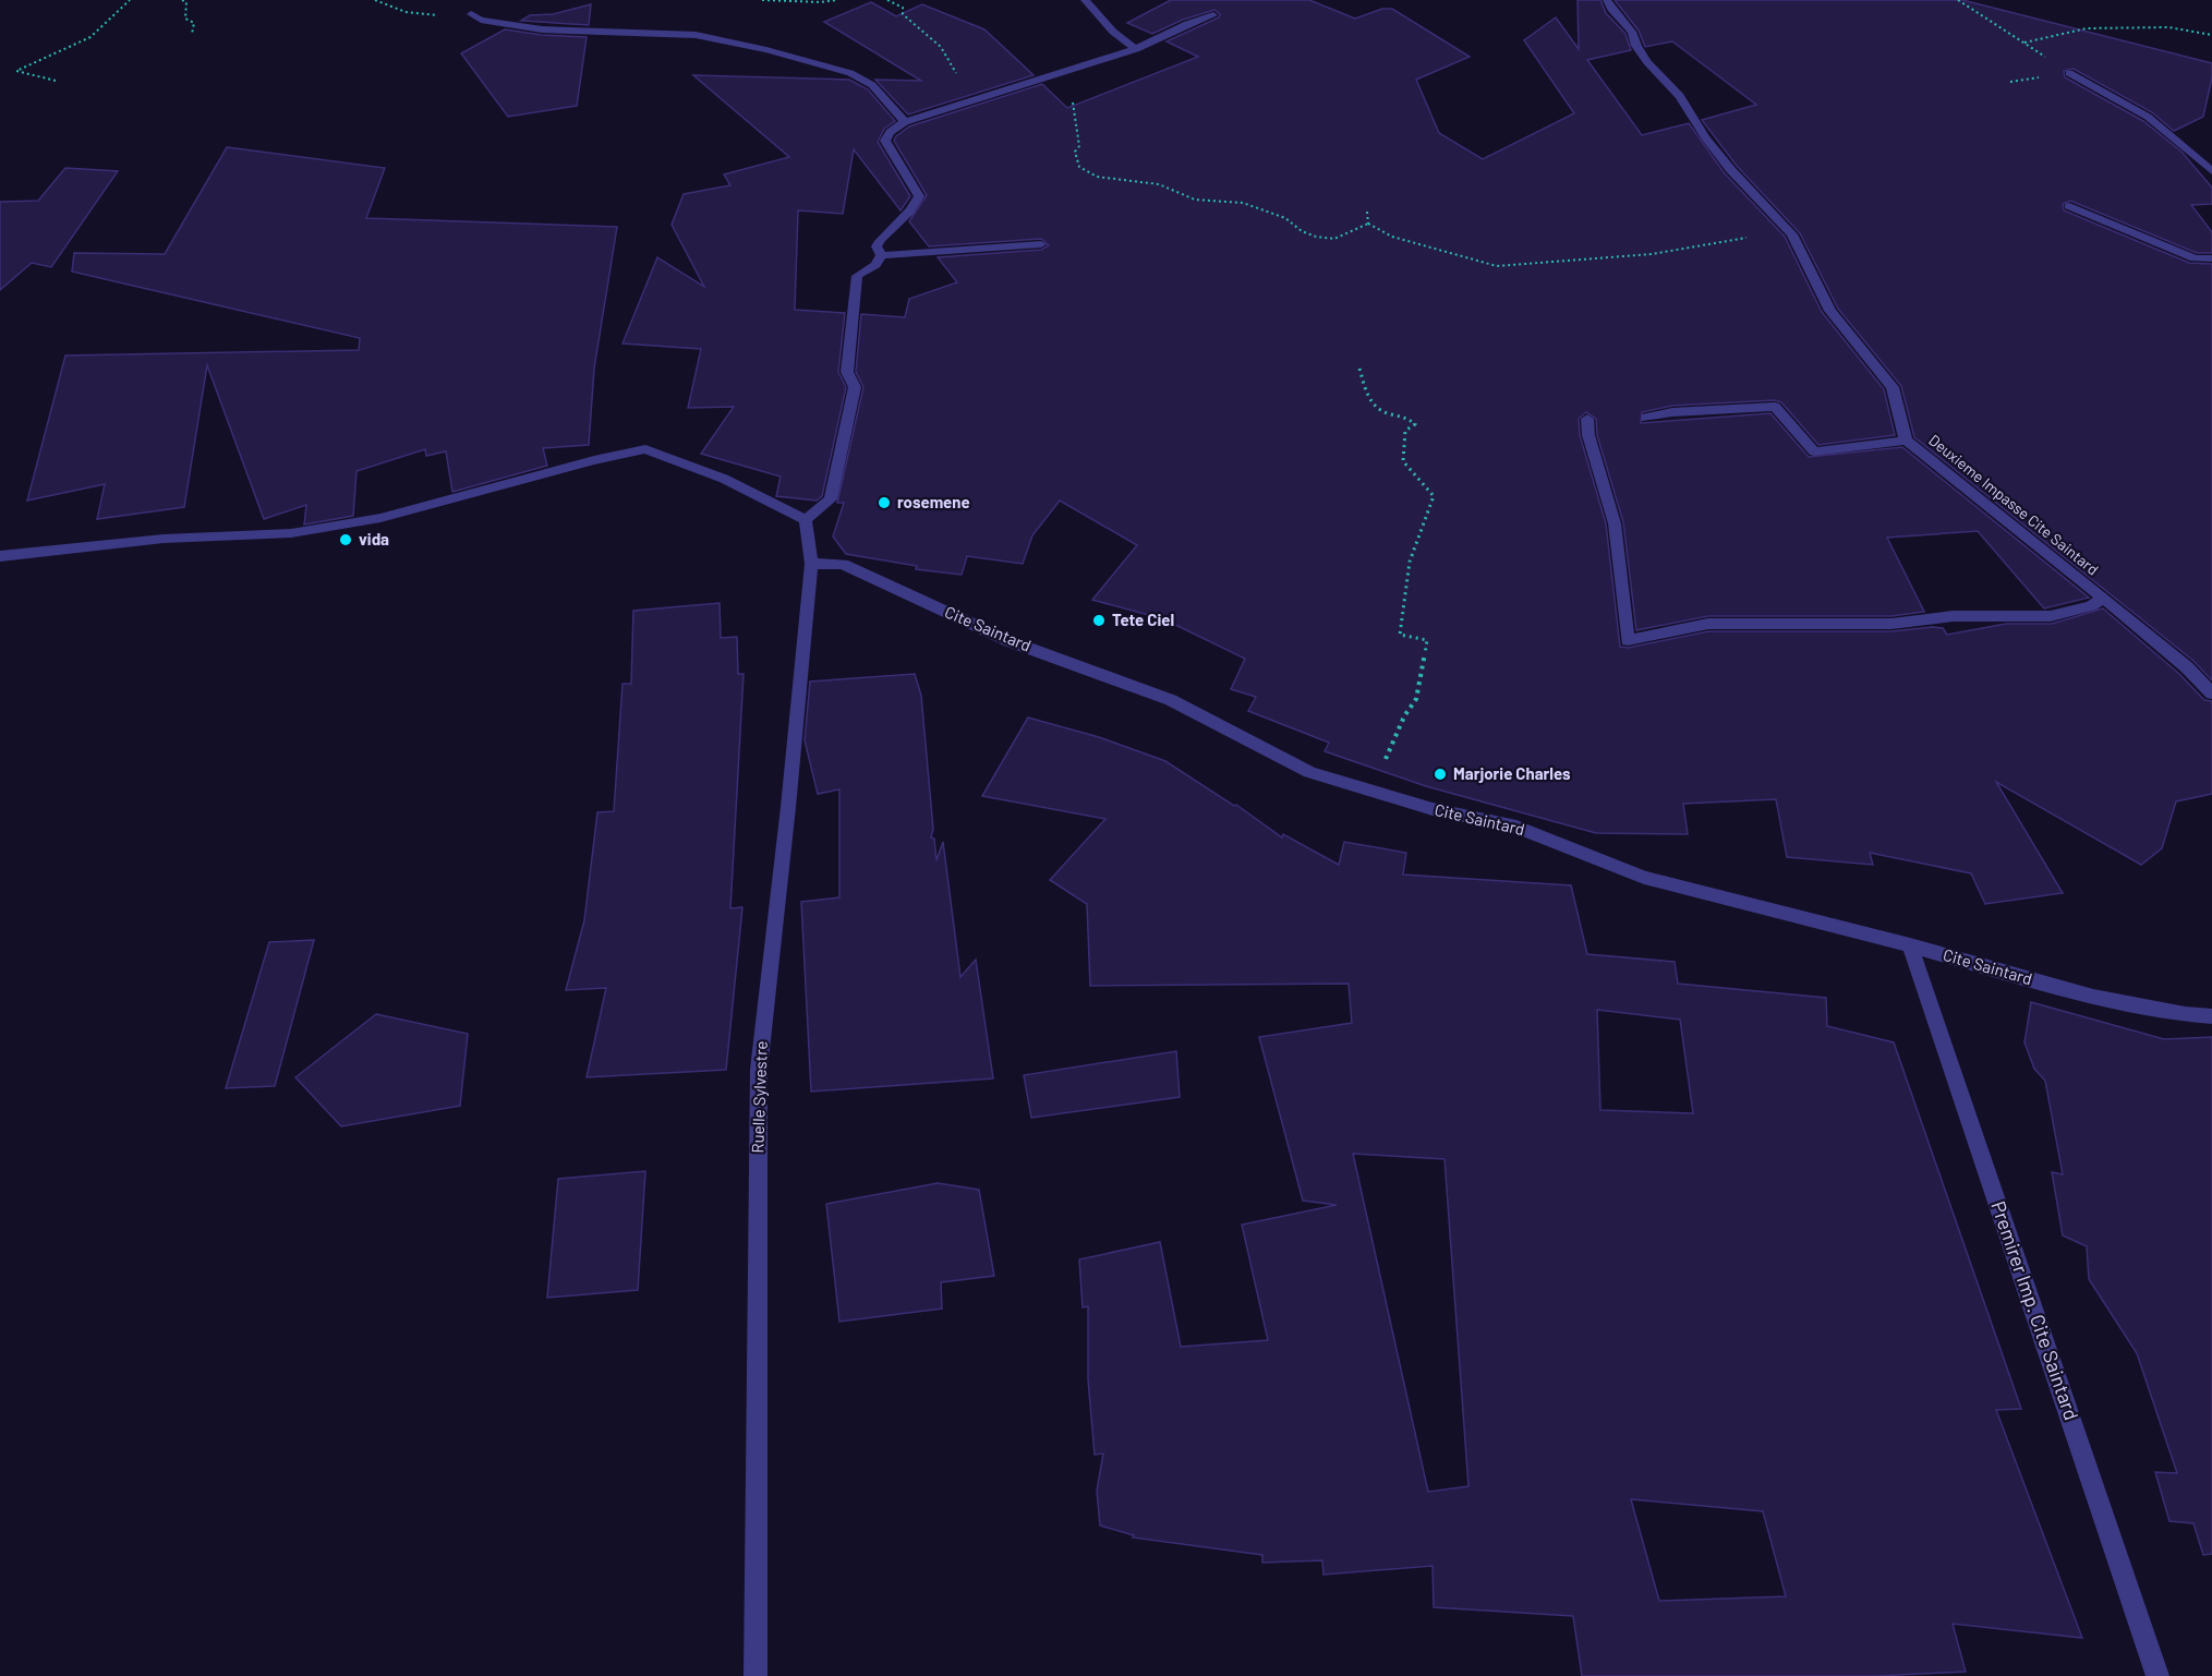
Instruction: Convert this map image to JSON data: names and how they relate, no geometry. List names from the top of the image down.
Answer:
{
  "streets": {
    "street": [
      "Deuxieme Impasse Cite Saintard",
      "Cite Saintard",
      "Ruelle Sylvestre",
      "Premirer Imp. Cite Saintard"
    ]
  },
  "crossings": [
    ["Cite Saintard", "Ruelle Sylvestre"],
    ["Cite Saintard", "Premirer Imp. Cite Saintard"]
  ],
  "places": [
    "rosemene",
    "vida",
    "Tete Ciel",
    "Marjorie Charles"
  ]
}
